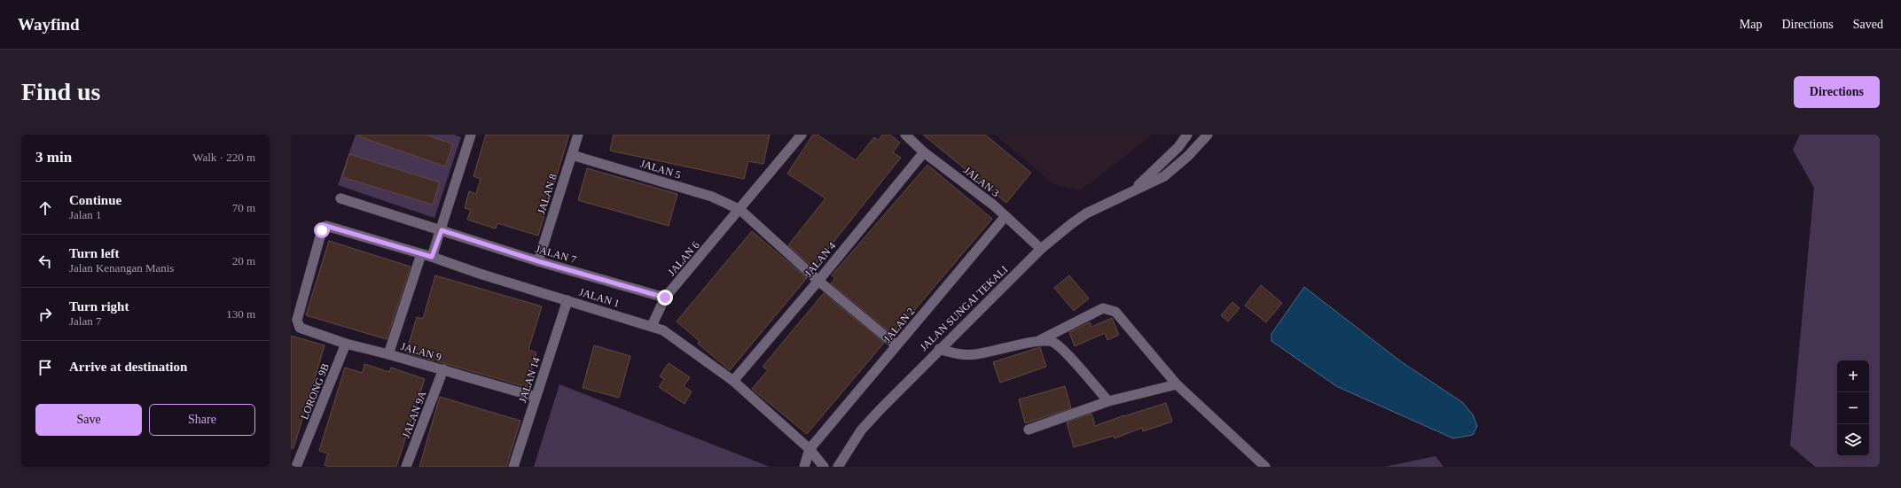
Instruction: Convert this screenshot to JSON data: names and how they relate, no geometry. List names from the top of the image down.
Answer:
{
  "streets": {
    "street": [
      "JALAN 5",
      "JALAN 3",
      "JALAN 8",
      "JALAN 7",
      "JALAN 6",
      "JALAN 4",
      "JALAN 1",
      "JALAN SUNGAI TEKALI",
      "JALAN 2",
      "JALAN 9",
      "JALAN 14",
      "LORONG 9B",
      "JALAN 9A"
    ]
  },
  "crossings": [
    ["JALAN 5", "JALAN 8"],
    ["JALAN 5", "JALAN 6"],
    ["JALAN 3", "JALAN 4"],
    ["JALAN 3", "JALAN SUNGAI TEKALI"],
    ["JALAN 3", "JALAN 2"],
    ["JALAN 8", "JALAN 7"],
    ["JALAN 7", "JALAN 6"],
    ["JALAN 6", "JALAN 1"],
    ["JALAN 4", "JALAN 1"],
    ["JALAN 1", "JALAN 2"],
    ["JALAN 1", "JALAN 9"],
    ["JALAN 1", "JALAN 14"],
    ["JALAN 9", "JALAN 14"],
    ["JALAN 9", "LORONG 9B"],
    ["JALAN 9", "JALAN 9A"]
  ],
  "page": {
    "header": "Wayfind",
    "nav": ["Map", "Directions", "Saved"],
    "buttons": [
      "Directions",
      ["Save", "Share"]
    ],
    "title": "Find us",
    "heading": ["3 min", "Walk · 220 m"],
    "list": [
      ["Continue", "Jalan 1", "70 m"],
      ["Turn left", "Jalan Kenangan Manis", "20 m"],
      ["Turn right", "Jalan 7", "130 m"],
      "Arrive at destination"
    ],
    "map_buttons": ["+", "−"]
  }
}
